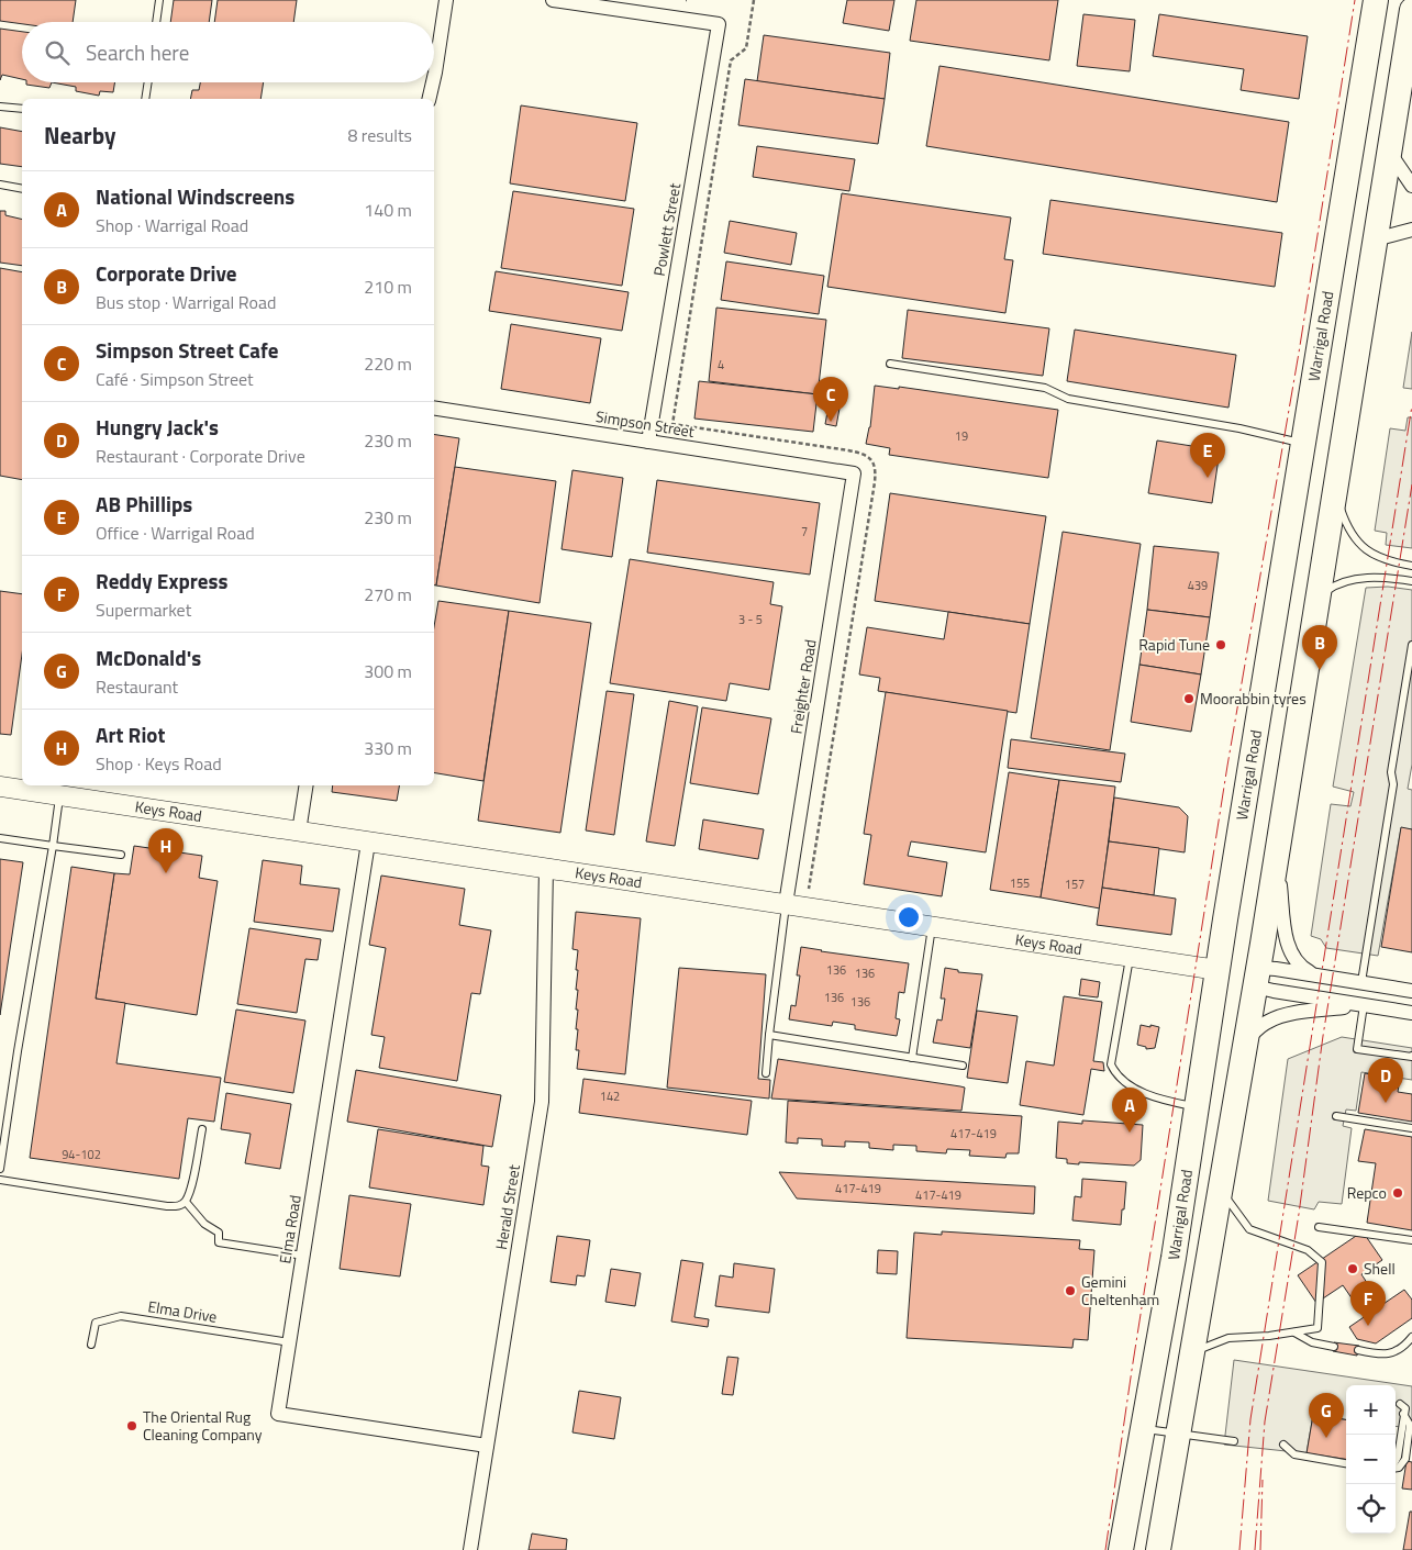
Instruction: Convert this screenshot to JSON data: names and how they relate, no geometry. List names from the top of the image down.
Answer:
{
  "streets": {
    "highway": ["Warrigal Road"],
    "street": [
      "Powlett Street",
      "Simpson Street",
      "Freighter Road",
      "Keys Road",
      "Herald Street",
      "Elma Road"
    ],
    "lane": ["Elma Drive"]
  },
  "crossings": [
    ["Powlett Street", "Simpson Street"],
    ["Warrigal Road", "Keys Road"],
    ["Simpson Street", "Freighter Road"],
    ["Freighter Road", "Keys Road"],
    ["Keys Road", "Herald Street"],
    ["Keys Road", "Elma Road"],
    ["Herald Street", "Elma Road"],
    ["Elma Road", "Elma Drive"]
  ],
  "places": [
    "Rapid Tune",
    "Moorabbin tyres",
    "Repco",
    "Shell",
    "Gemini Cheltenham",
    "The Oriental Rug Cleaning Company"
  ],
  "house_numbers": [
    "4",
    "19",
    "7",
    "439",
    "3 - 5",
    "155",
    "157",
    "136",
    "136",
    "136",
    "136",
    "142",
    "417-419",
    "94-102",
    "417-419",
    "417-419"
  ],
  "page": {
    "search": "Search here",
    "heading": ["Nearby", "8 results"],
    "list": [
      {
        "mark": "A",
        "name": "National Windscreens",
        "note": "Shop · Warrigal Road",
        "value": "140 m"
      },
      {
        "mark": "B",
        "name": "Corporate Drive",
        "note": "Bus stop · Warrigal Road",
        "value": "210 m"
      },
      {
        "mark": "C",
        "name": "Simpson Street Cafe",
        "note": "Café · Simpson Street",
        "value": "220 m"
      },
      {
        "mark": "D",
        "name": "Hungry Jack's",
        "note": "Restaurant · Corporate Drive",
        "value": "230 m"
      },
      {
        "mark": "E",
        "name": "AB Phillips",
        "note": "Office · Warrigal Road",
        "value": "230 m"
      },
      {
        "mark": "F",
        "name": "Reddy Express",
        "note": "Supermarket",
        "value": "270 m"
      },
      {
        "mark": "G",
        "name": "McDonald's",
        "note": "Restaurant",
        "value": "300 m"
      },
      {
        "mark": "H",
        "name": "Art Riot",
        "note": "Shop · Keys Road",
        "value": "330 m"
      }
    ],
    "pins": [
      "C",
      "E",
      "B",
      "H",
      "D",
      "A",
      "F",
      "G"
    ],
    "map_buttons": ["+", "−"]
  }
}
